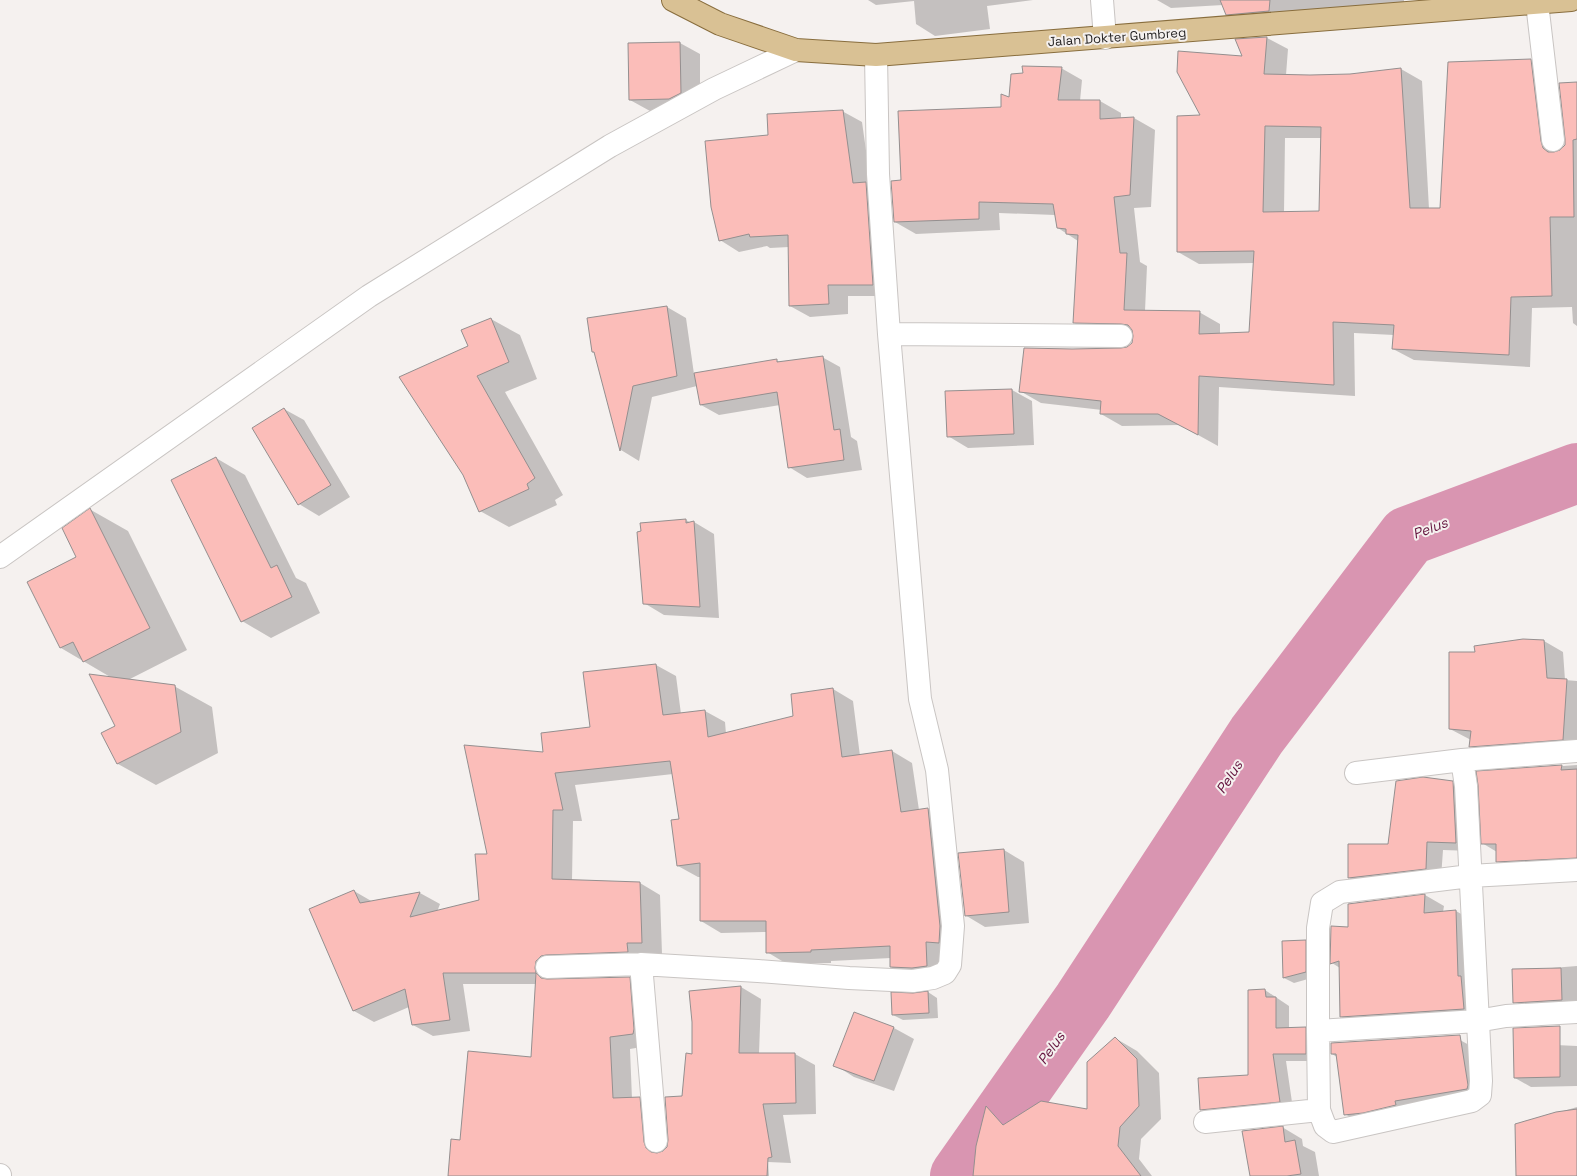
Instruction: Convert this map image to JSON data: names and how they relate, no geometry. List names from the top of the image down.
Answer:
{
  "streets": {
    "main road": ["Jalan Dokter Gumbreg"]
  },
  "water": ["Pelus"]
}
